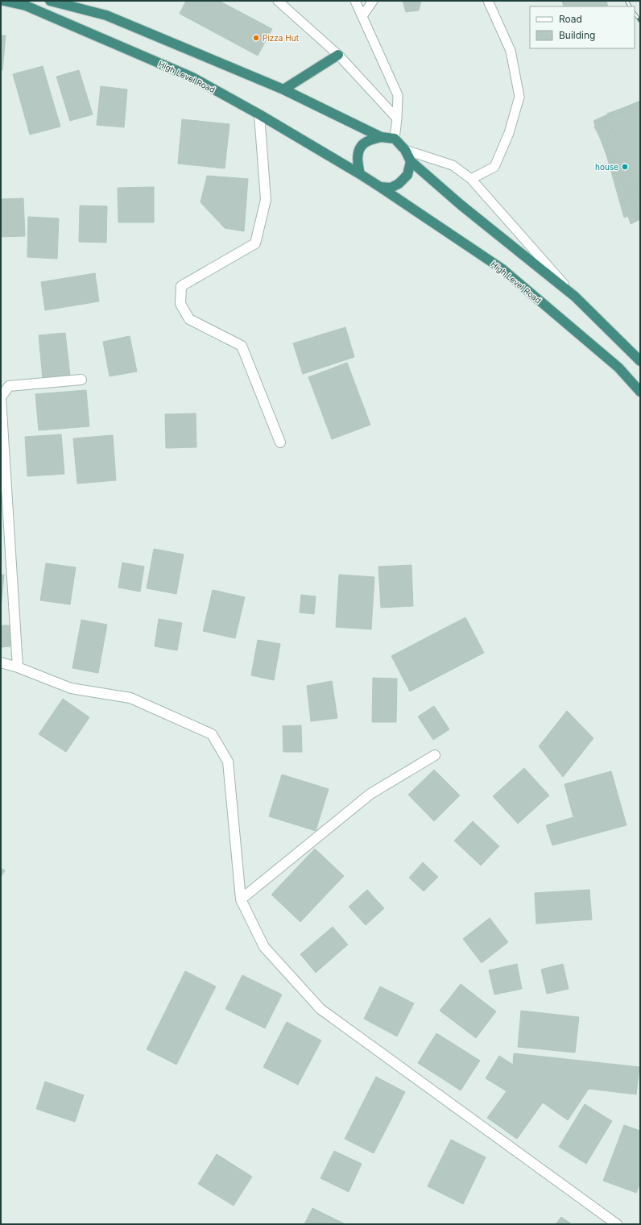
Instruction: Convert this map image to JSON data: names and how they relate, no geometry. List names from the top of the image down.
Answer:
{
  "streets": {
    "highway": ["High Level Road"]
  },
  "places": ["Pizza Hut", "house"],
  "legend": ["Road", "Building"]
}
